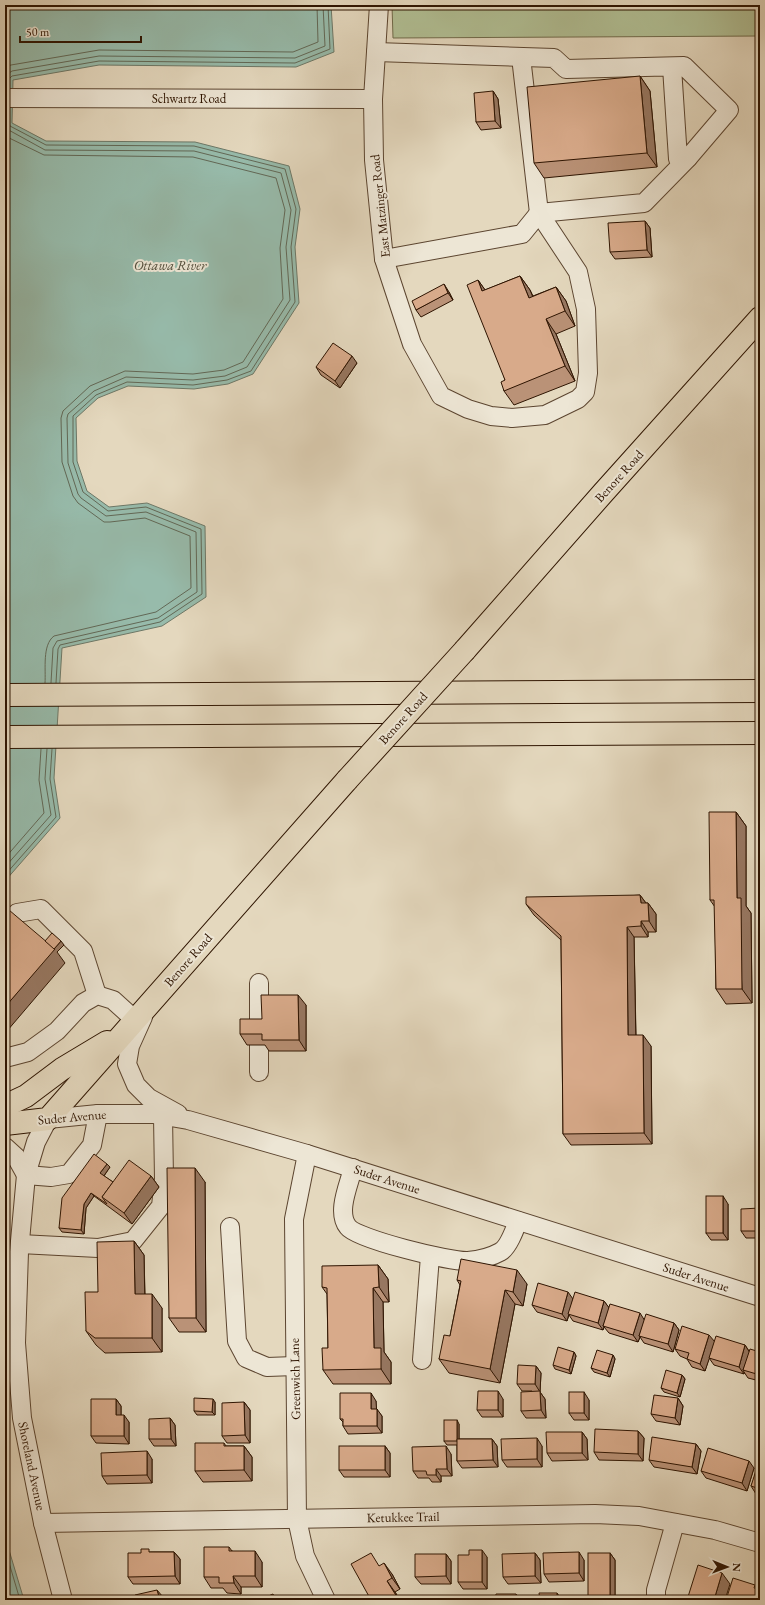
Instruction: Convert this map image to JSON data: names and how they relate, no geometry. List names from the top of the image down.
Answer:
{
  "streets": {
    "main road": ["Benore Road", "Suder Avenue"],
    "street": [
      "Schwartz Road",
      "East Matzinger Road",
      "Greenwich Lane",
      "Shoreland Avenue",
      "Ketukkee Trail"
    ]
  },
  "crossings": [
    ["Schwartz Road", "East Matzinger Road"],
    ["Benore Road", "Suder Avenue"],
    ["Benore Road", "Shoreland Avenue"],
    ["Suder Avenue", "Greenwich Lane"],
    ["Suder Avenue", "Shoreland Avenue"],
    ["Greenwich Lane", "Ketukkee Trail"],
    ["Shoreland Avenue", "Ketukkee Trail"]
  ],
  "water": ["Ottawa River"],
  "scale_bar": "50 m",
  "north": "right"
}
